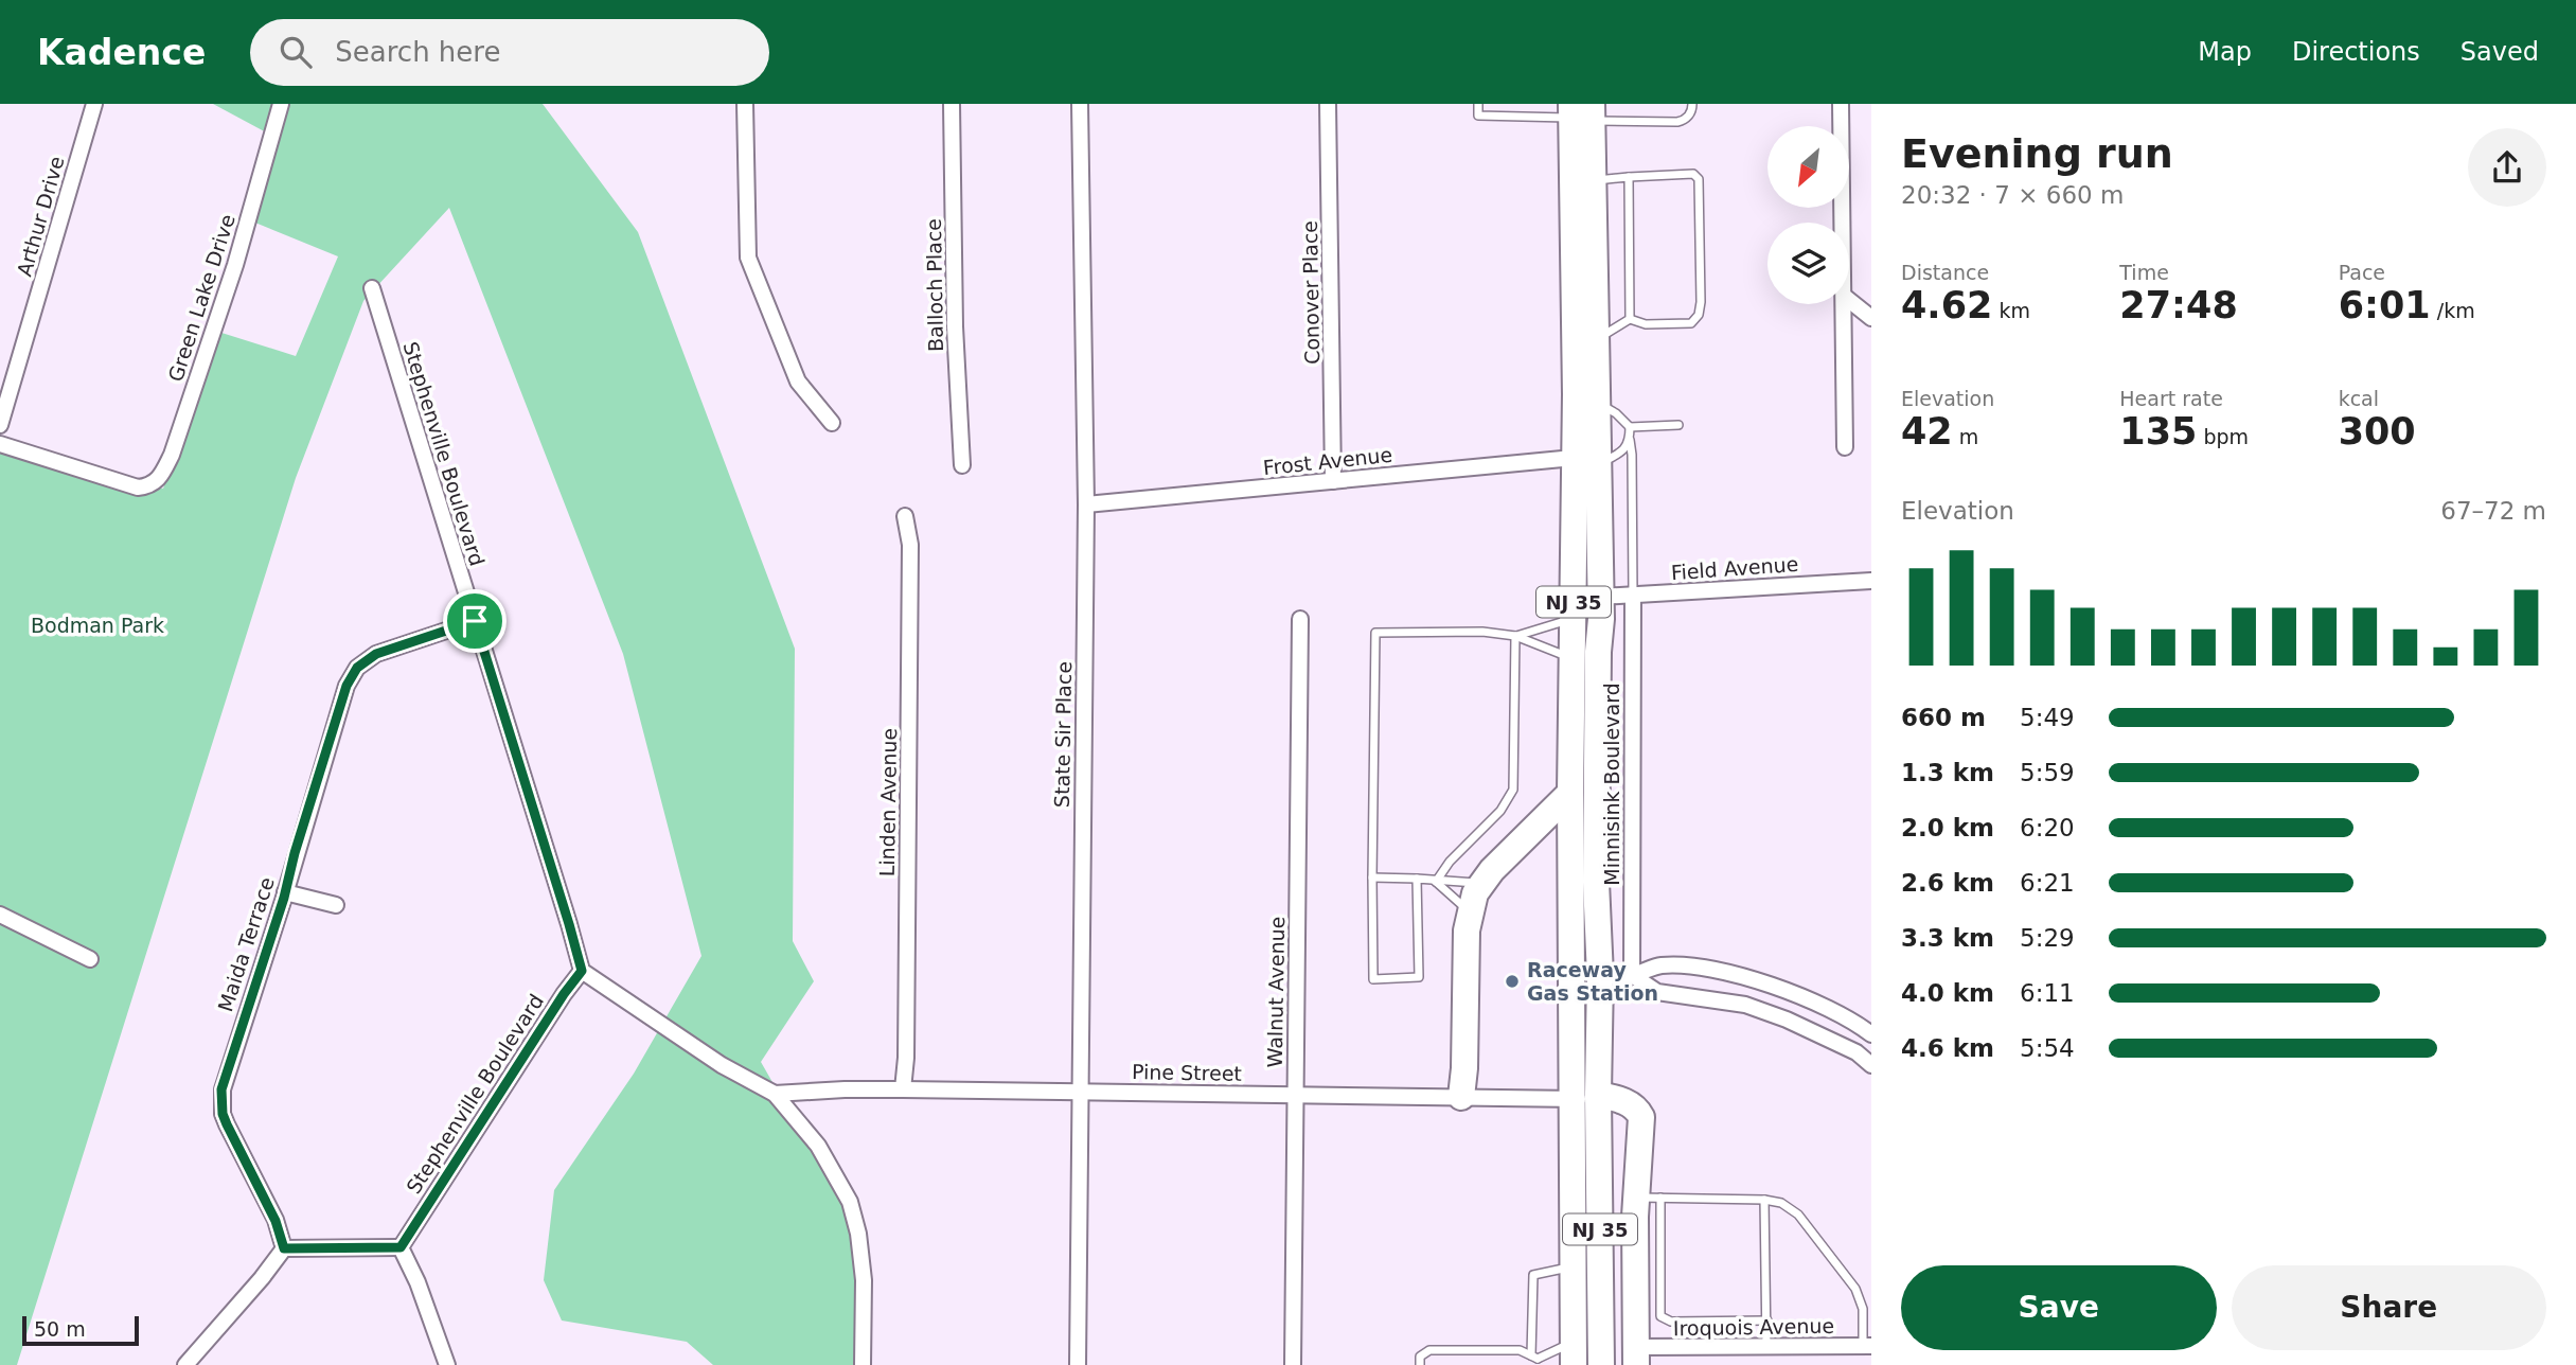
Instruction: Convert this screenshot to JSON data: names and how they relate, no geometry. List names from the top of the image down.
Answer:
{
  "streets": {
    "highway": ["NJ 35"],
    "street": [
      "Arthur Drive",
      "Balloch Place",
      "Conover Place",
      "Green Lake Drive",
      "Stephenville Boulevard",
      "Frost Avenue",
      "Field Avenue",
      "State Sir Place",
      "Minnisink Boulevard",
      "Linden Avenue",
      "Maida Terrace",
      "Walnut Avenue",
      "Pine Street",
      "Iroquois Avenue"
    ]
  },
  "crossings": [
    ["Conover Place", "Frost Avenue"],
    ["Stephenville Boulevard", "Maida Terrace"],
    ["Frost Avenue", "NJ 35"],
    ["Frost Avenue", "State Sir Place"],
    ["Field Avenue", "NJ 35"],
    ["Field Avenue", "Minnisink Boulevard"],
    ["NJ 35", "Pine Street"],
    ["State Sir Place", "Pine Street"],
    ["Linden Avenue", "Pine Street"],
    ["Walnut Avenue", "Pine Street"]
  ],
  "parks": ["Bodman Park"],
  "places": ["Raceway Gas Station"],
  "scale_bar": "50 m",
  "north": "bottom left",
  "page": {
    "header": "Kadence",
    "search": "Search here",
    "nav": ["Map", "Directions", "Saved"],
    "heading": ["Evening run", "20:32 · 7 × 660 m"],
    "stats": [
      ["Distance", "4.62 km"],
      ["Time", "27:48"],
      ["Pace", "6:01 /km"],
      ["Elevation", "42 m"],
      ["Heart rate", "135 bpm"],
      ["kcal", "300"]
    ],
    "chart": ["Elevation", "67–72 m"],
    "list": [
      {
        "name": "660 m",
        "note": "5:49"
      },
      {
        "name": "1.3 km",
        "note": "5:59"
      },
      {
        "name": "2.0 km",
        "note": "6:20"
      },
      {
        "name": "2.6 km",
        "note": "6:21"
      },
      {
        "name": "3.3 km",
        "note": "5:29"
      },
      {
        "name": "4.0 km",
        "note": "6:11"
      },
      {
        "name": "4.6 km",
        "note": "5:54"
      }
    ],
    "buttons": ["Save", "Share"],
    "scale": "50 m"
  }
}
